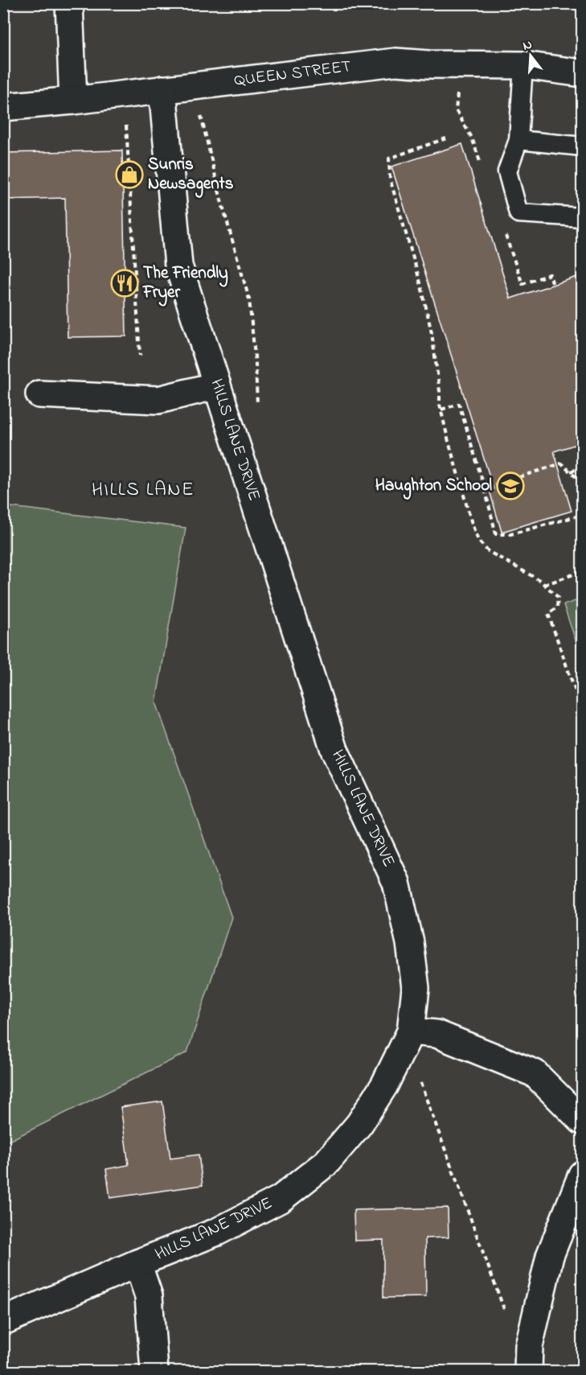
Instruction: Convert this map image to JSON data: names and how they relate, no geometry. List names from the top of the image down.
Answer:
{
  "streets": {
    "street": ["QUEEN STREET", "HILLS LANE DRIVE"]
  },
  "crossings": [
    ["QUEEN STREET", "HILLS LANE DRIVE"]
  ],
  "districts": ["HILLS LANE"],
  "places": {
    "shop": ["Sunris Newsagents"],
    "restaurant": ["The Friendly Fryer"],
    "school or university": ["Haughton School"]
  },
  "north": "top"
}
